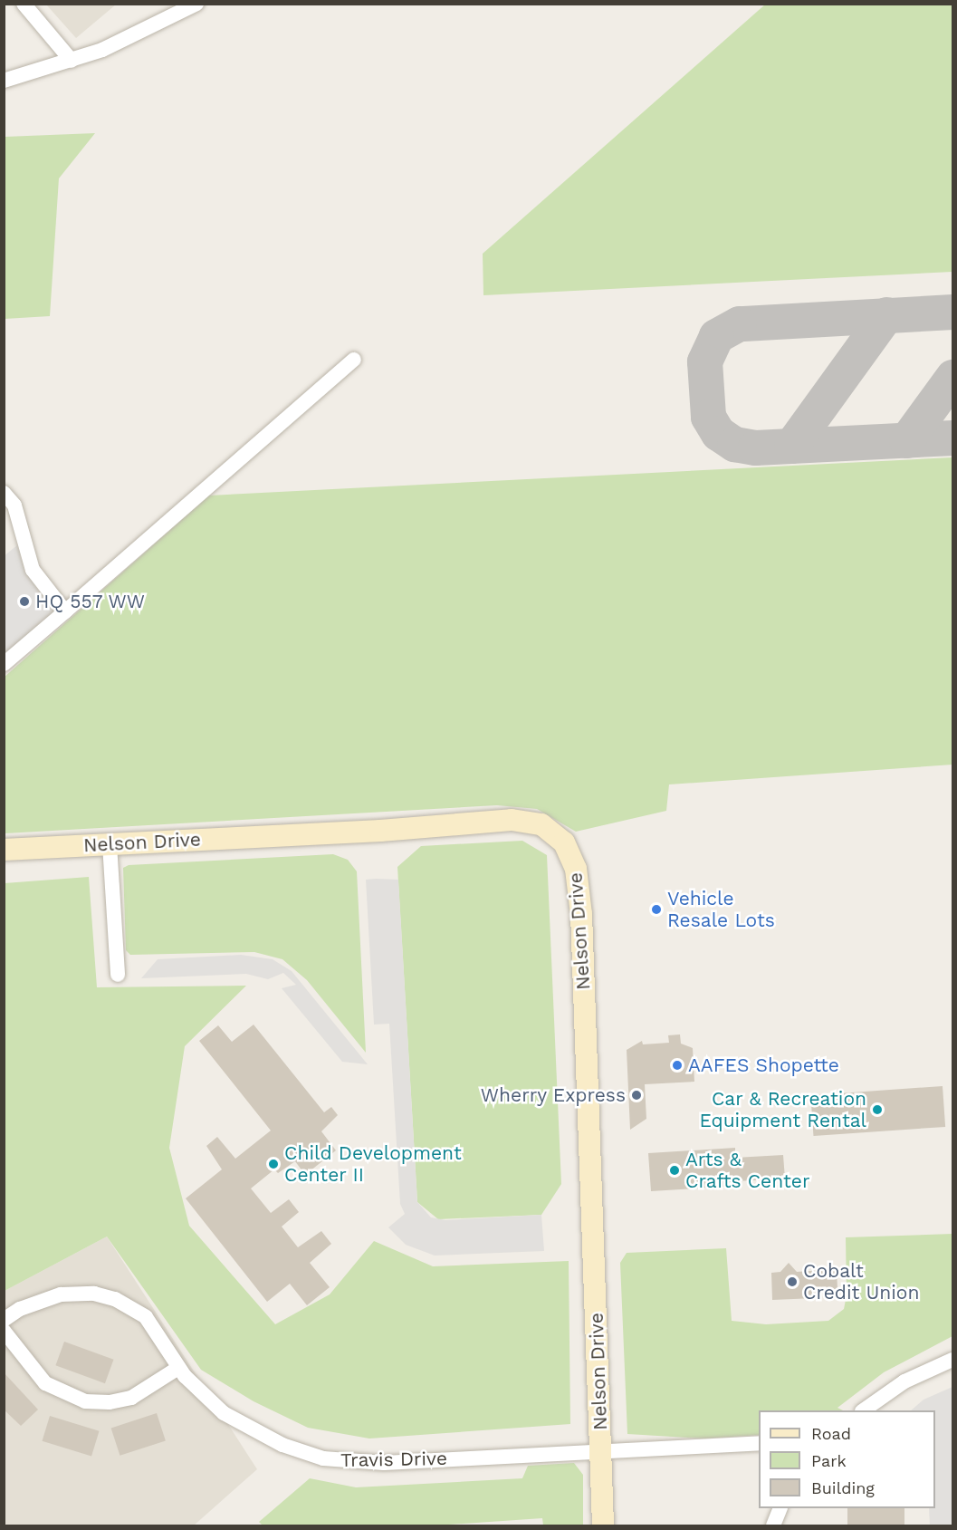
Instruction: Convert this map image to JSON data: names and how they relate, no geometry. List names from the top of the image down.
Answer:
{
  "streets": {
    "street": ["Nelson Drive", "Travis Drive"]
  },
  "crossings": [
    ["Nelson Drive", "Travis Drive"]
  ],
  "places": [
    "HQ 557 WW",
    "Vehicle Resale Lots",
    "AAFES Shopette",
    "Wherry Express",
    "Car & Recreation Equipment Rental",
    "Child Development Center II",
    "Arts & Crafts Center",
    "Cobalt Credit Union"
  ],
  "legend": ["Road", "Park", "Building"]
}
